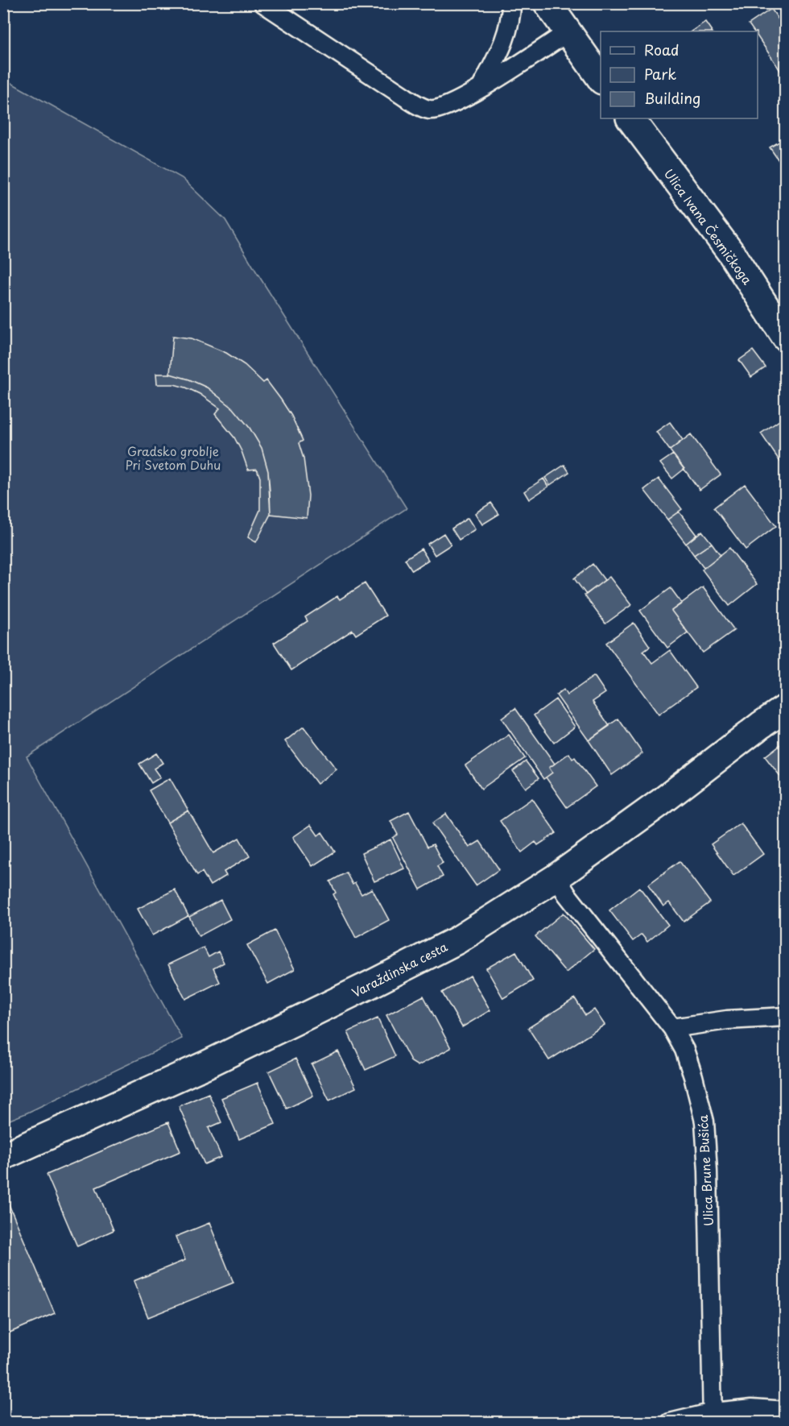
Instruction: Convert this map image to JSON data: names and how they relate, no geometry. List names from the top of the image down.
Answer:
{
  "streets": {
    "main road": ["Ulica Ivana Česmičkoga", "Varaždinska cesta"],
    "street": ["Ulica Brune Bušića"]
  },
  "crossings": [
    ["Varaždinska cesta", "Ulica Brune Bušića"]
  ],
  "parks": ["Gradsko groblje Pri Svetom Duhu"],
  "legend": ["Road", "Park", "Building"]
}
